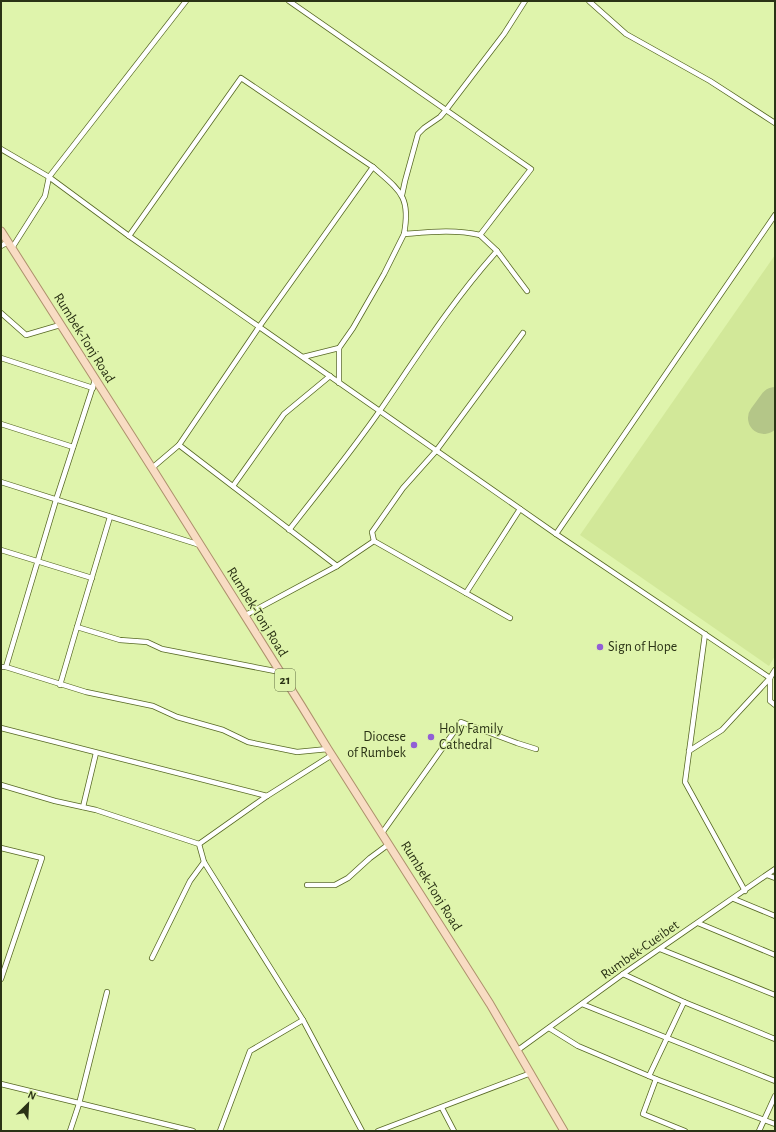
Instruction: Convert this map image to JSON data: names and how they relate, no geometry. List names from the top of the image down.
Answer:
{
  "streets": {
    "main road": ["Rumbek-Tonj Road", "21"],
    "street": ["Rumbek-Cueibet"]
  },
  "crossings": [
    ["Rumbek-Tonj Road", "Rumbek-Cueibet"]
  ],
  "places": ["Sign of Hope", "Holy Family Cathedral", "Diocese of Rumbek"],
  "north": "top right"
}
